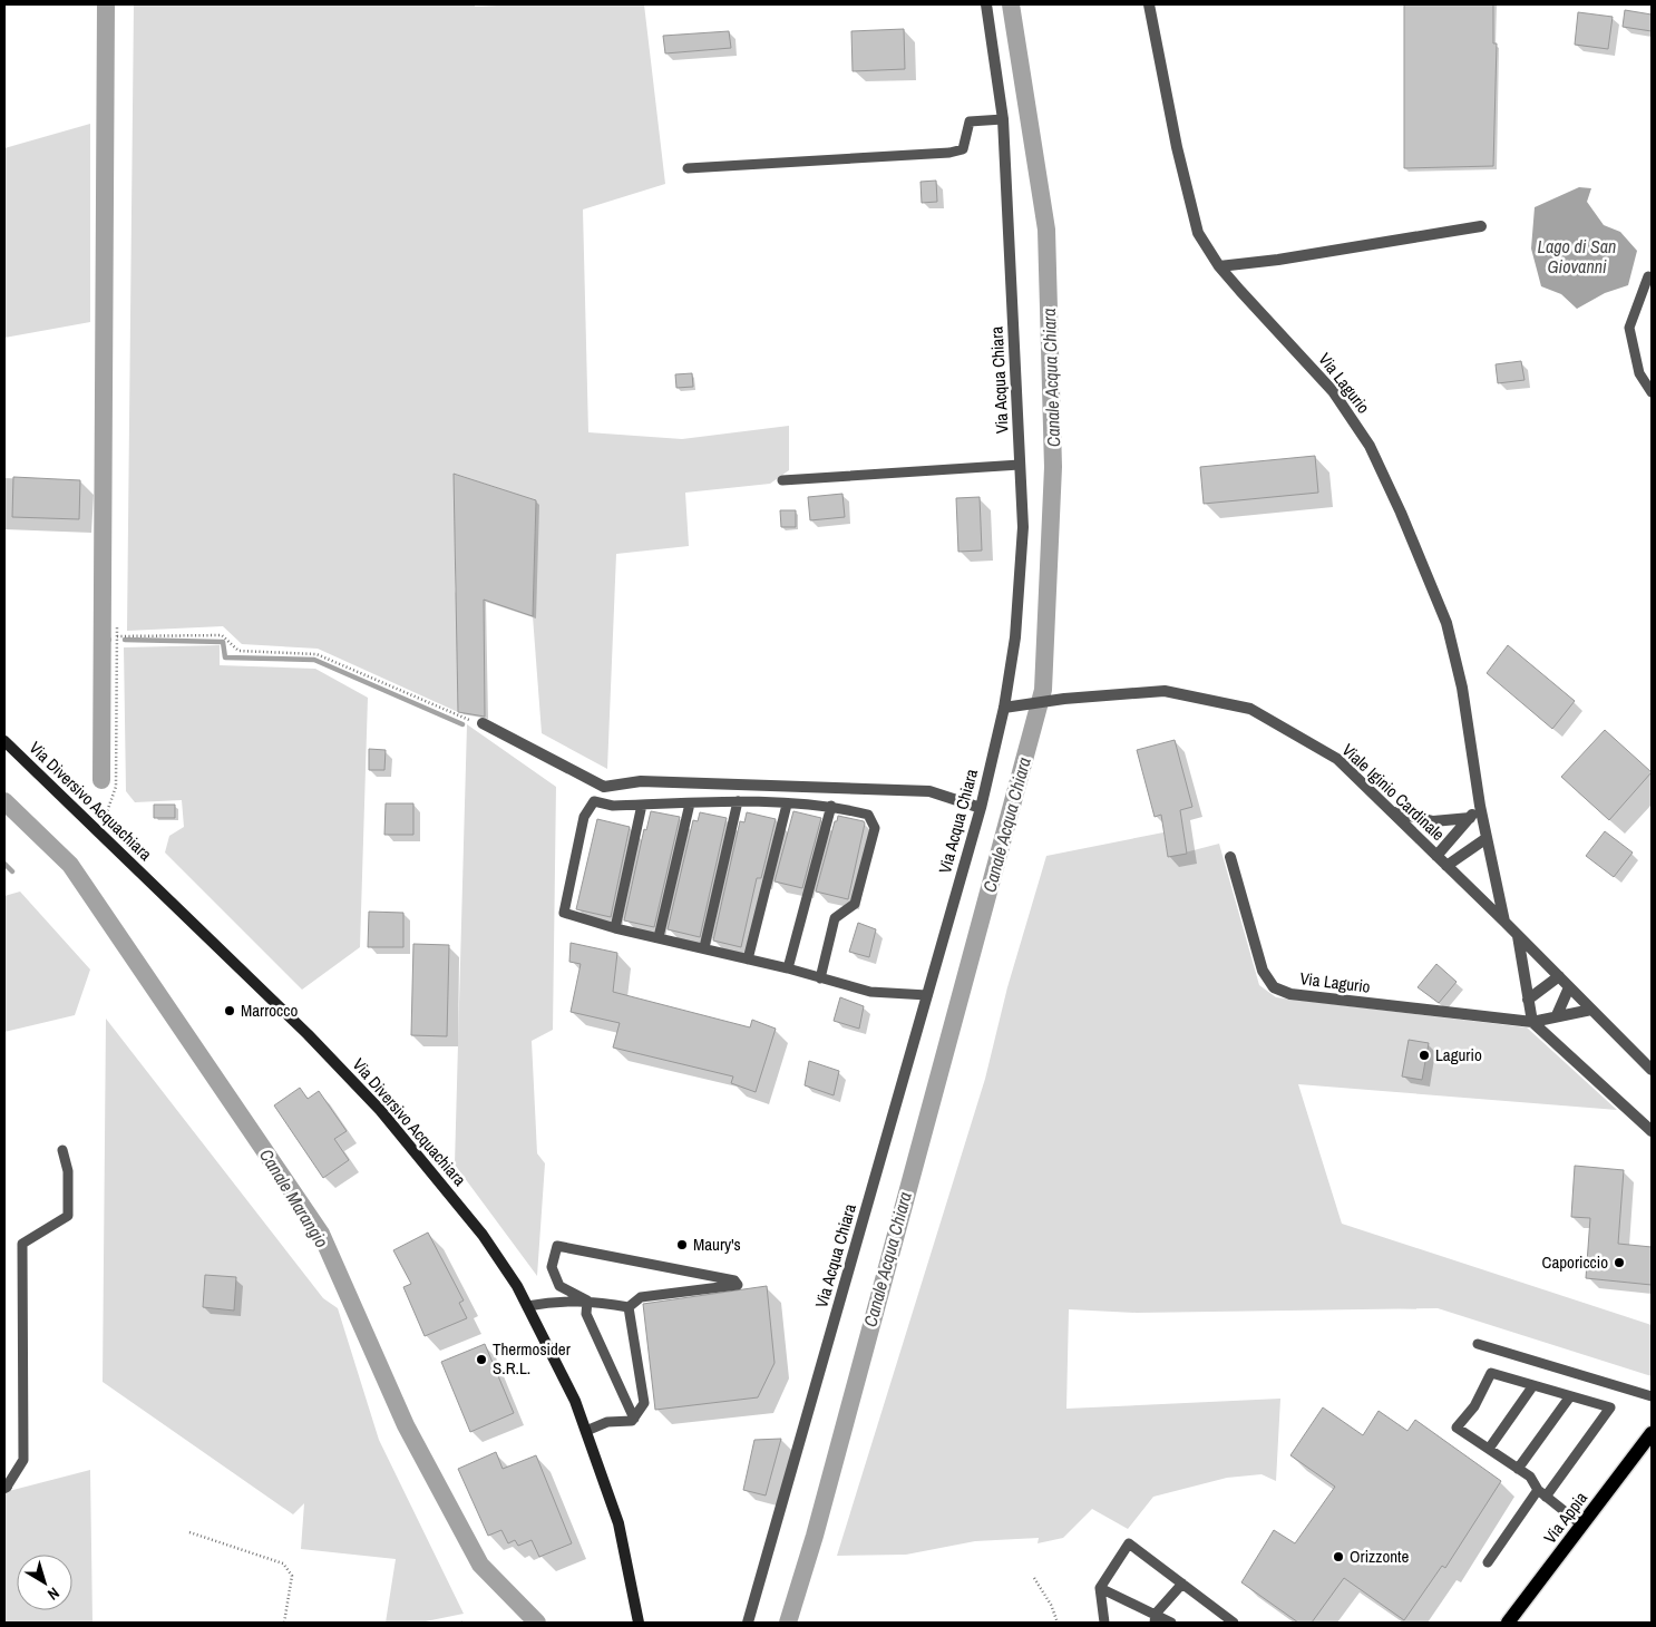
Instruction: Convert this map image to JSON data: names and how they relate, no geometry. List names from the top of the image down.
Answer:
{
  "streets": {
    "main road": ["Via Diversivo Acquachiara", "Via Appia"],
    "street": ["Via Acqua Chiara", "Via Lagurio", "Viale Iginio Cardinale"]
  },
  "crossings": [
    ["Via Acqua Chiara", "Viale Iginio Cardinale"],
    ["Via Lagurio", "Viale Iginio Cardinale"]
  ],
  "water": ["Lago di San Giovanni", "Canale Acqua Chiara", "Canale Marangio"],
  "places": [
    "Marrocco",
    "Lagurio",
    "Maury's",
    "Caporiccio",
    "Thermosider S.R.L.",
    "Orizzonte"
  ],
  "north": "bottom right"
}
